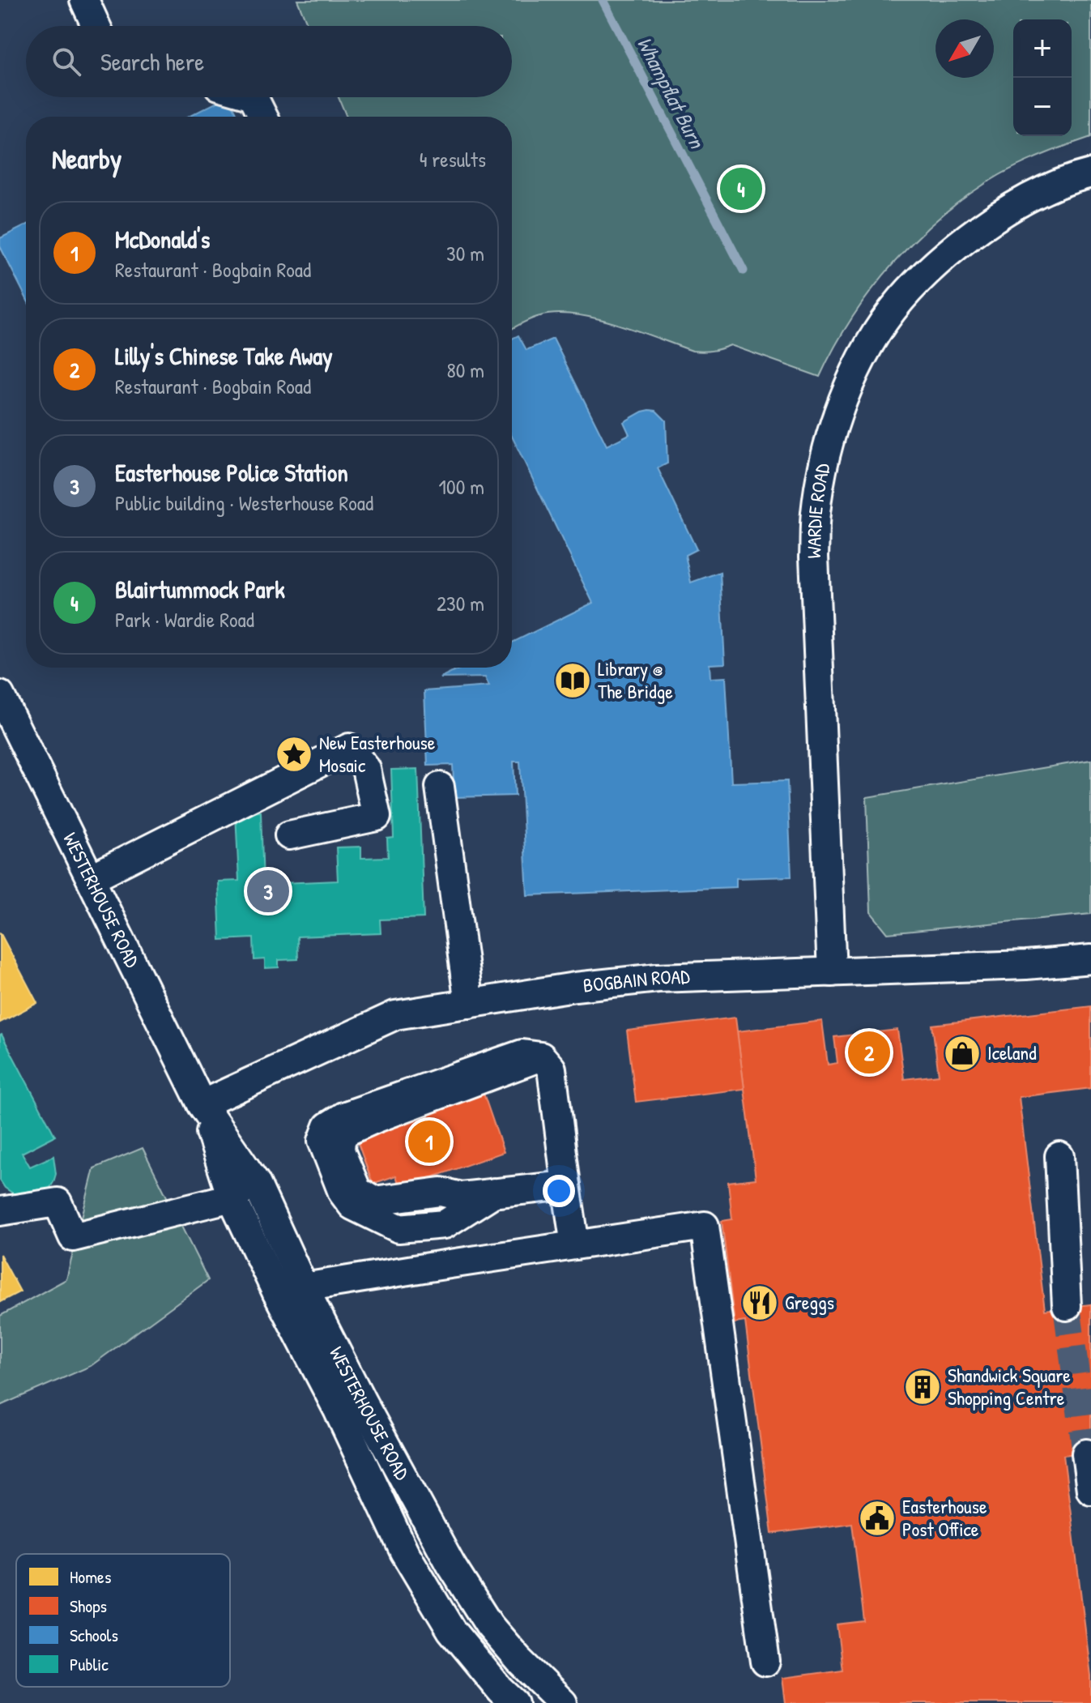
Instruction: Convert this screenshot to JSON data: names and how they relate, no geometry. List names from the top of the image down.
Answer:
{
  "streets": {
    "street": ["WARDIE ROAD", "WESTERHOUSE ROAD", "BOGBAIN ROAD"]
  },
  "crossings": [
    ["WARDIE ROAD", "BOGBAIN ROAD"],
    ["WESTERHOUSE ROAD", "BOGBAIN ROAD"]
  ],
  "water": ["Whampflat Burn"],
  "places": {
    "library": ["Library @ The Bridge"],
    "place": ["New Easterhouse Mosaic"],
    "shop": ["Iceland"],
    "restaurant": ["Greggs"],
    "building": ["Shandwick Square Shopping Centre"],
    "public building": ["Easterhouse Post Office"]
  },
  "legend": [
    "Homes",
    "Shops",
    "Schools",
    "Public"
  ],
  "north": "bottom left",
  "page": {
    "map_buttons": ["+", "−"],
    "search": "Search here",
    "heading": ["Nearby", "4 results"],
    "pins": [
      "4",
      "3",
      "2",
      "1"
    ],
    "list": [
      {
        "mark": "1",
        "name": "McDonald's",
        "note": "Restaurant · Bogbain Road",
        "value": "30 m"
      },
      {
        "mark": "2",
        "name": "Lilly's Chinese Take Away",
        "note": "Restaurant · Bogbain Road",
        "value": "80 m"
      },
      {
        "mark": "3",
        "name": "Easterhouse Police Station",
        "note": "Public building · Westerhouse Road",
        "value": "100 m"
      },
      {
        "mark": "4",
        "name": "Blairtummock Park",
        "note": "Park · Wardie Road",
        "value": "230 m"
      }
    ]
  }
}
